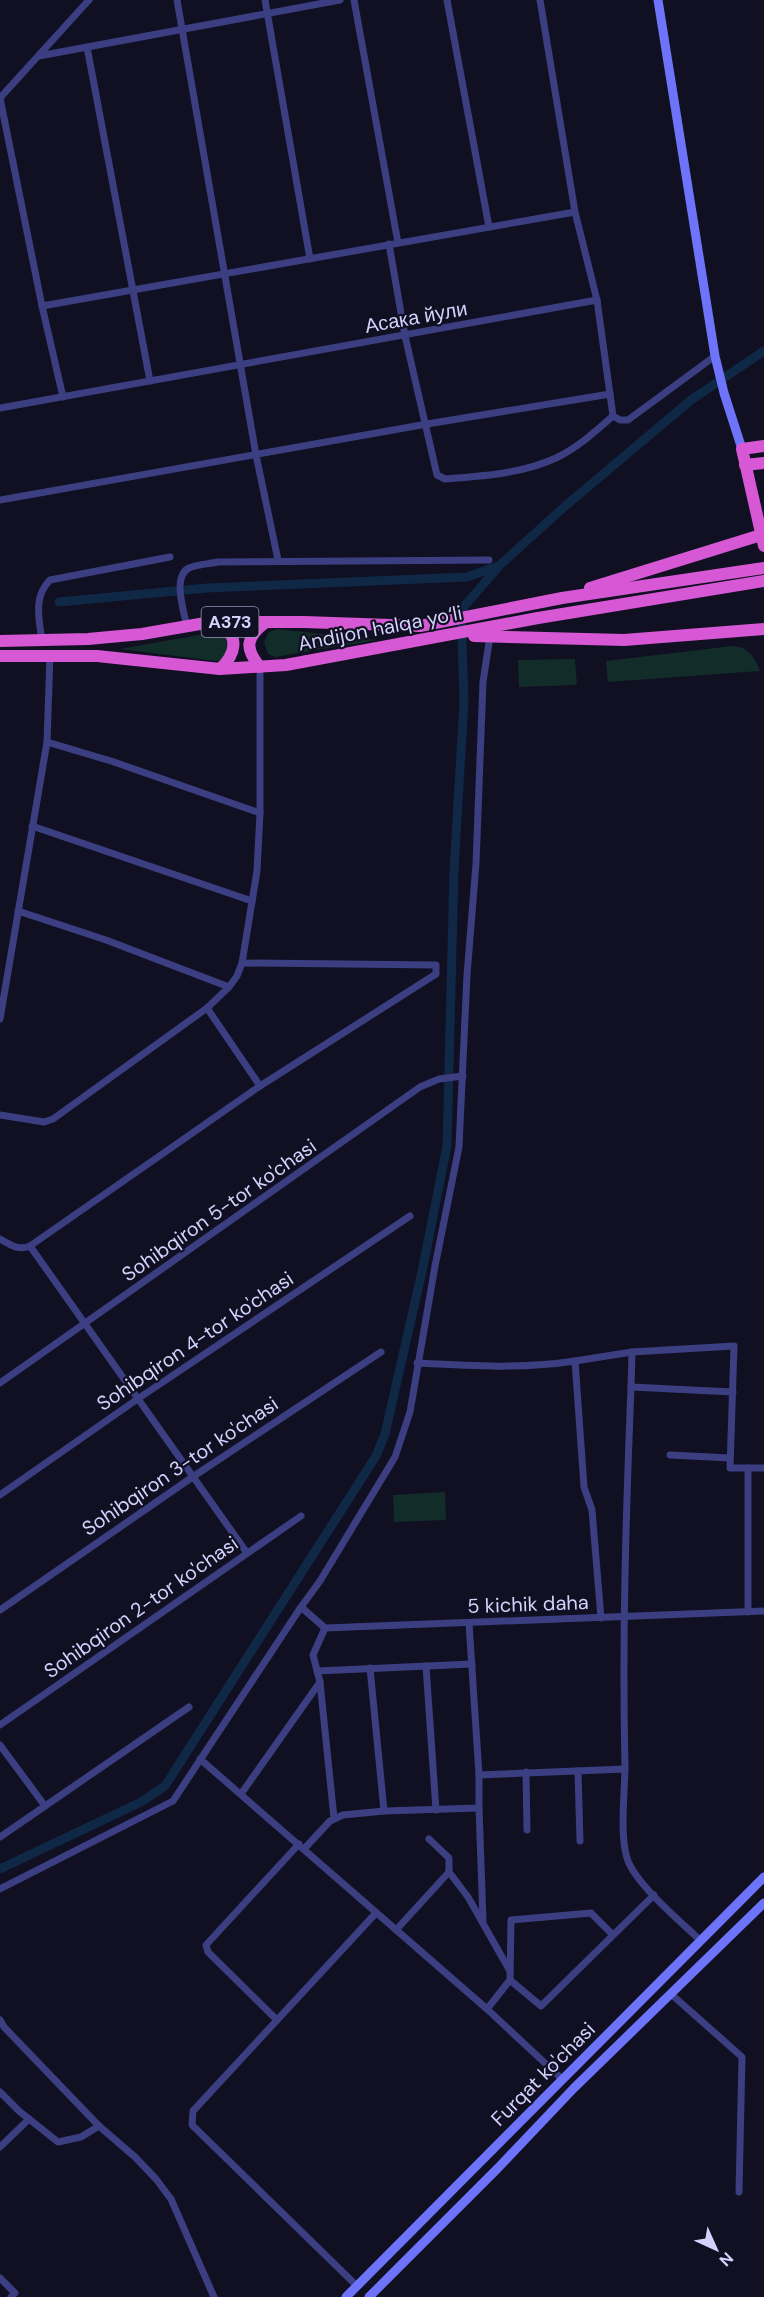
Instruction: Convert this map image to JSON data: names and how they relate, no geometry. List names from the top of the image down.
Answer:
{
  "streets": {
    "highway": ["A373", "Andijon halqa yo‘li"],
    "main road": ["Furqat ko'chasi"],
    "street": [
      "Асака йули",
      "Sohibqiron 5-tor ko'chasi",
      "Sohibqiron 4-tor ko'chasi",
      "Sohibqiron 3-tor ko'chasi",
      "5 kichik daha",
      "Sohibqiron 2-tor ko'chasi"
    ]
  },
  "north": "bottom right"
}
